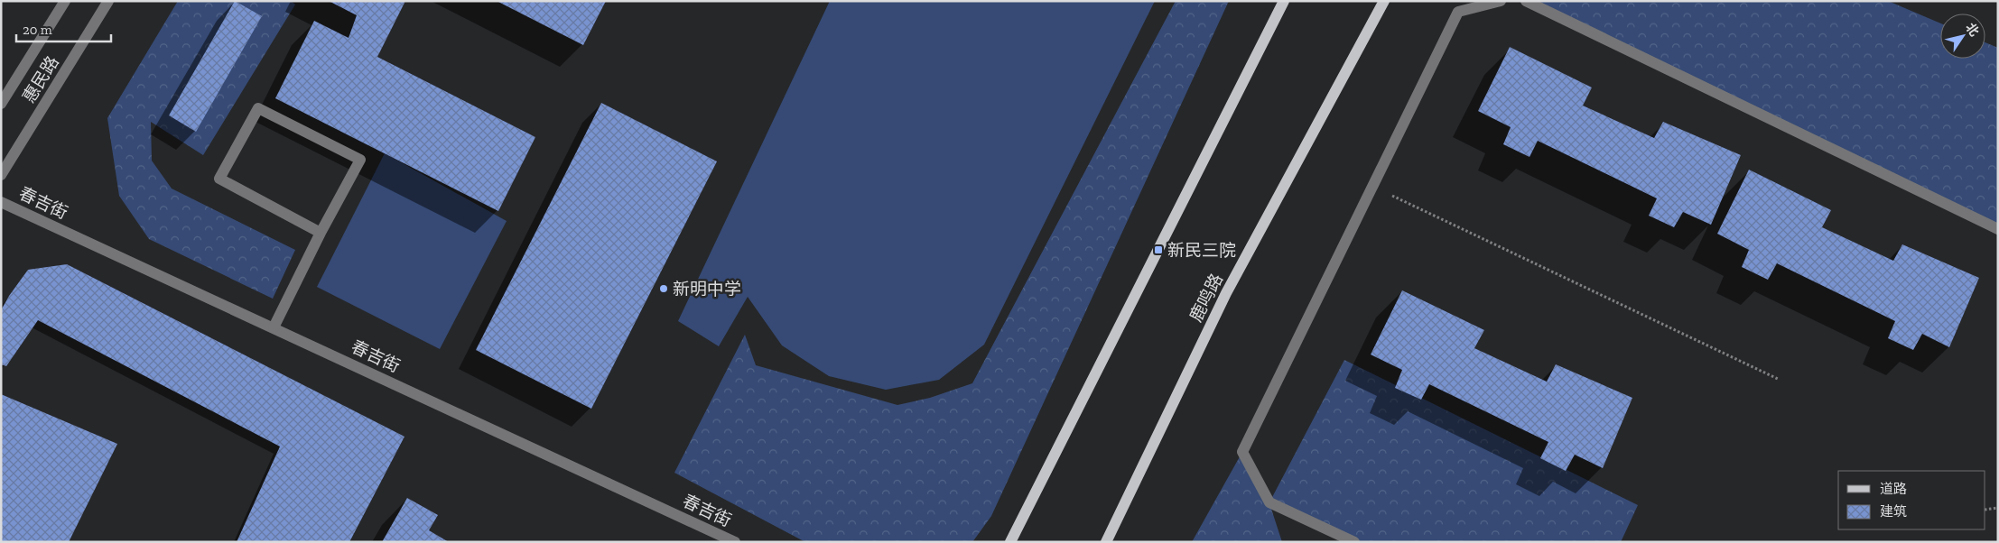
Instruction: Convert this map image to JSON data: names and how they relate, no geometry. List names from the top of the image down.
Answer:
{
  "streets": {
    "main road": ["鹿鸣路"],
    "street": ["惠民路", "春吉街"]
  },
  "places": {
    "transit": ["新民三院"],
    "other": ["新明中学"]
  },
  "legend": ["道路", "建筑"],
  "scale_bar": "20 m",
  "north": "top right"
}
